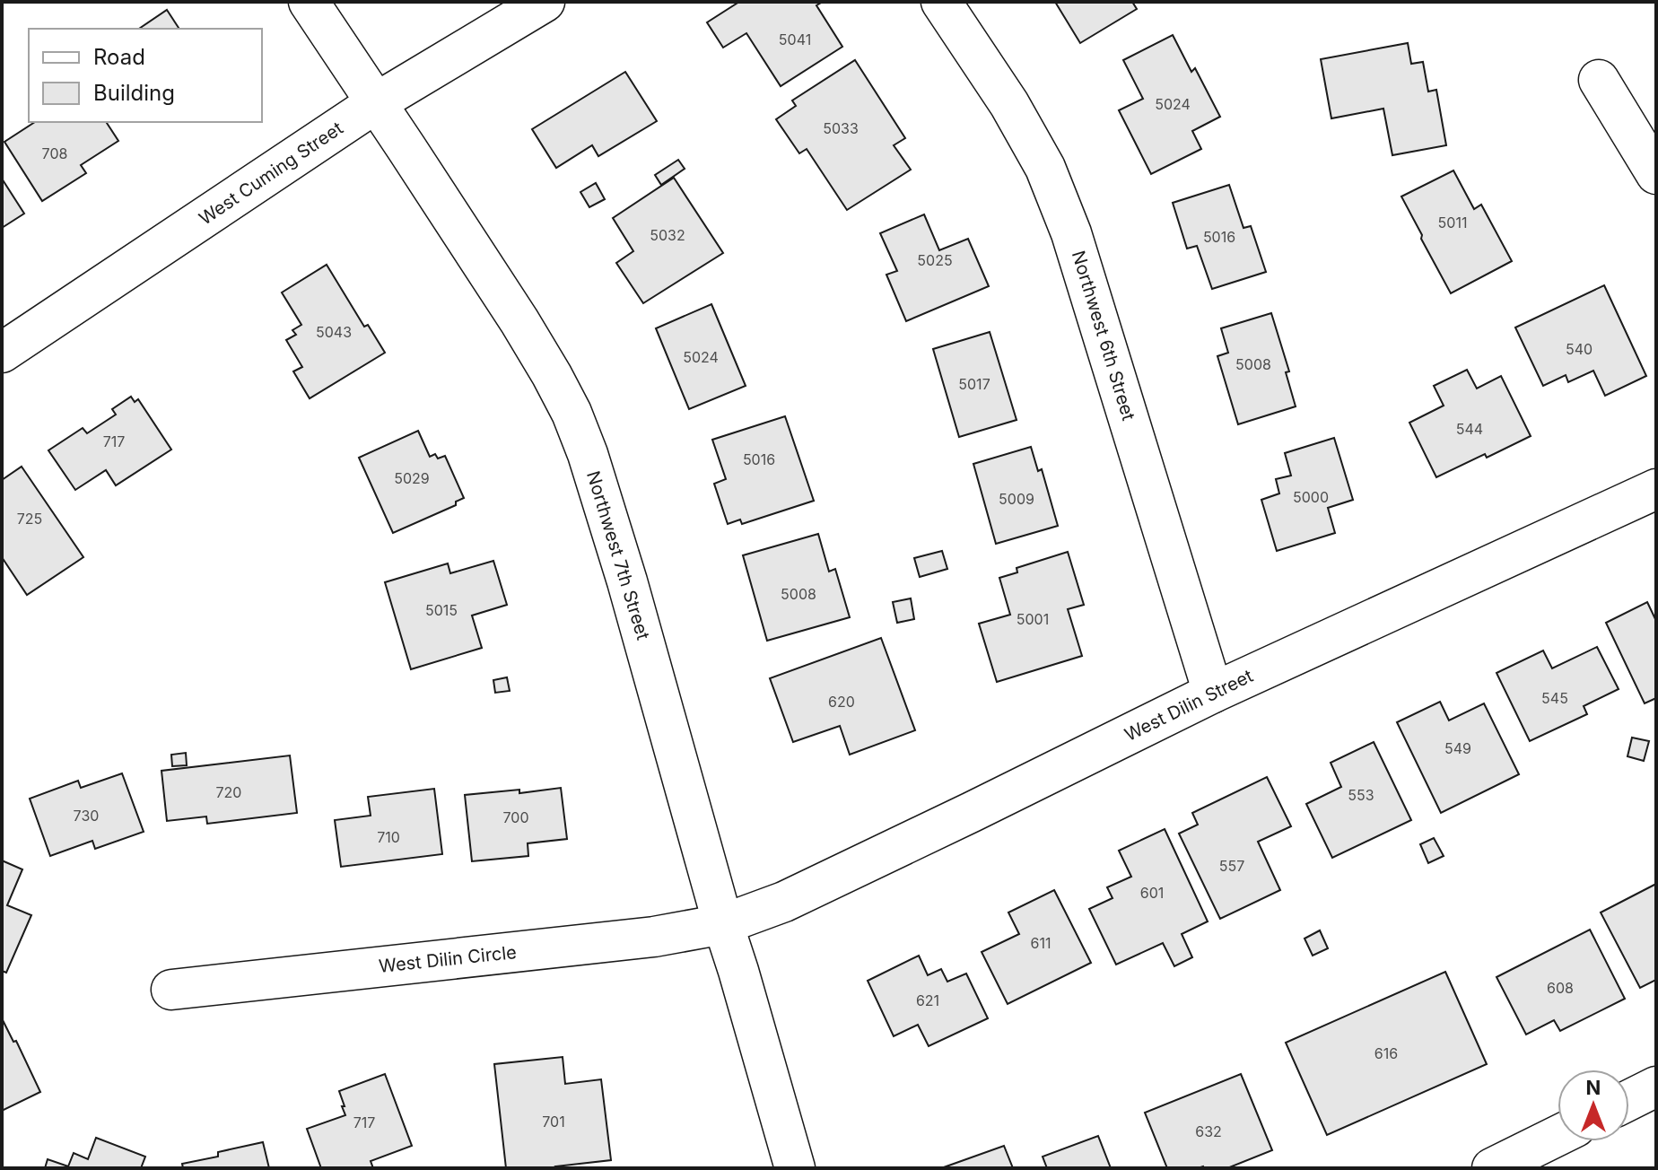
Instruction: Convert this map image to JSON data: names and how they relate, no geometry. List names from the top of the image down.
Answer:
{
  "streets": {
    "street": [
      "West Cuming Street",
      "Northwest 6th Street",
      "Northwest 7th Street",
      "West Dilin Street",
      "West Dilin Circle"
    ]
  },
  "crossings": [
    ["West Cuming Street", "Northwest 7th Street"],
    ["Northwest 6th Street", "West Dilin Street"],
    ["Northwest 7th Street", "West Dilin Street"],
    ["Northwest 7th Street", "West Dilin Circle"],
    ["West Dilin Street", "West Dilin Circle"]
  ],
  "house_numbers": [
    "5041",
    "5024",
    "5033",
    "708",
    "5011",
    "5032",
    "5016",
    "5025",
    "5043",
    "540",
    "5024",
    "5008",
    "5017",
    "544",
    "717",
    "5016",
    "5029",
    "5000",
    "5009",
    "725",
    "5008",
    "5015",
    "5001",
    "545",
    "620",
    "549",
    "720",
    "553",
    "730",
    "700",
    "710",
    "557",
    "601",
    "611",
    "608",
    "621",
    "616",
    "701",
    "717",
    "632"
  ],
  "legend": ["Road", "Building"],
  "north": "top"
}
